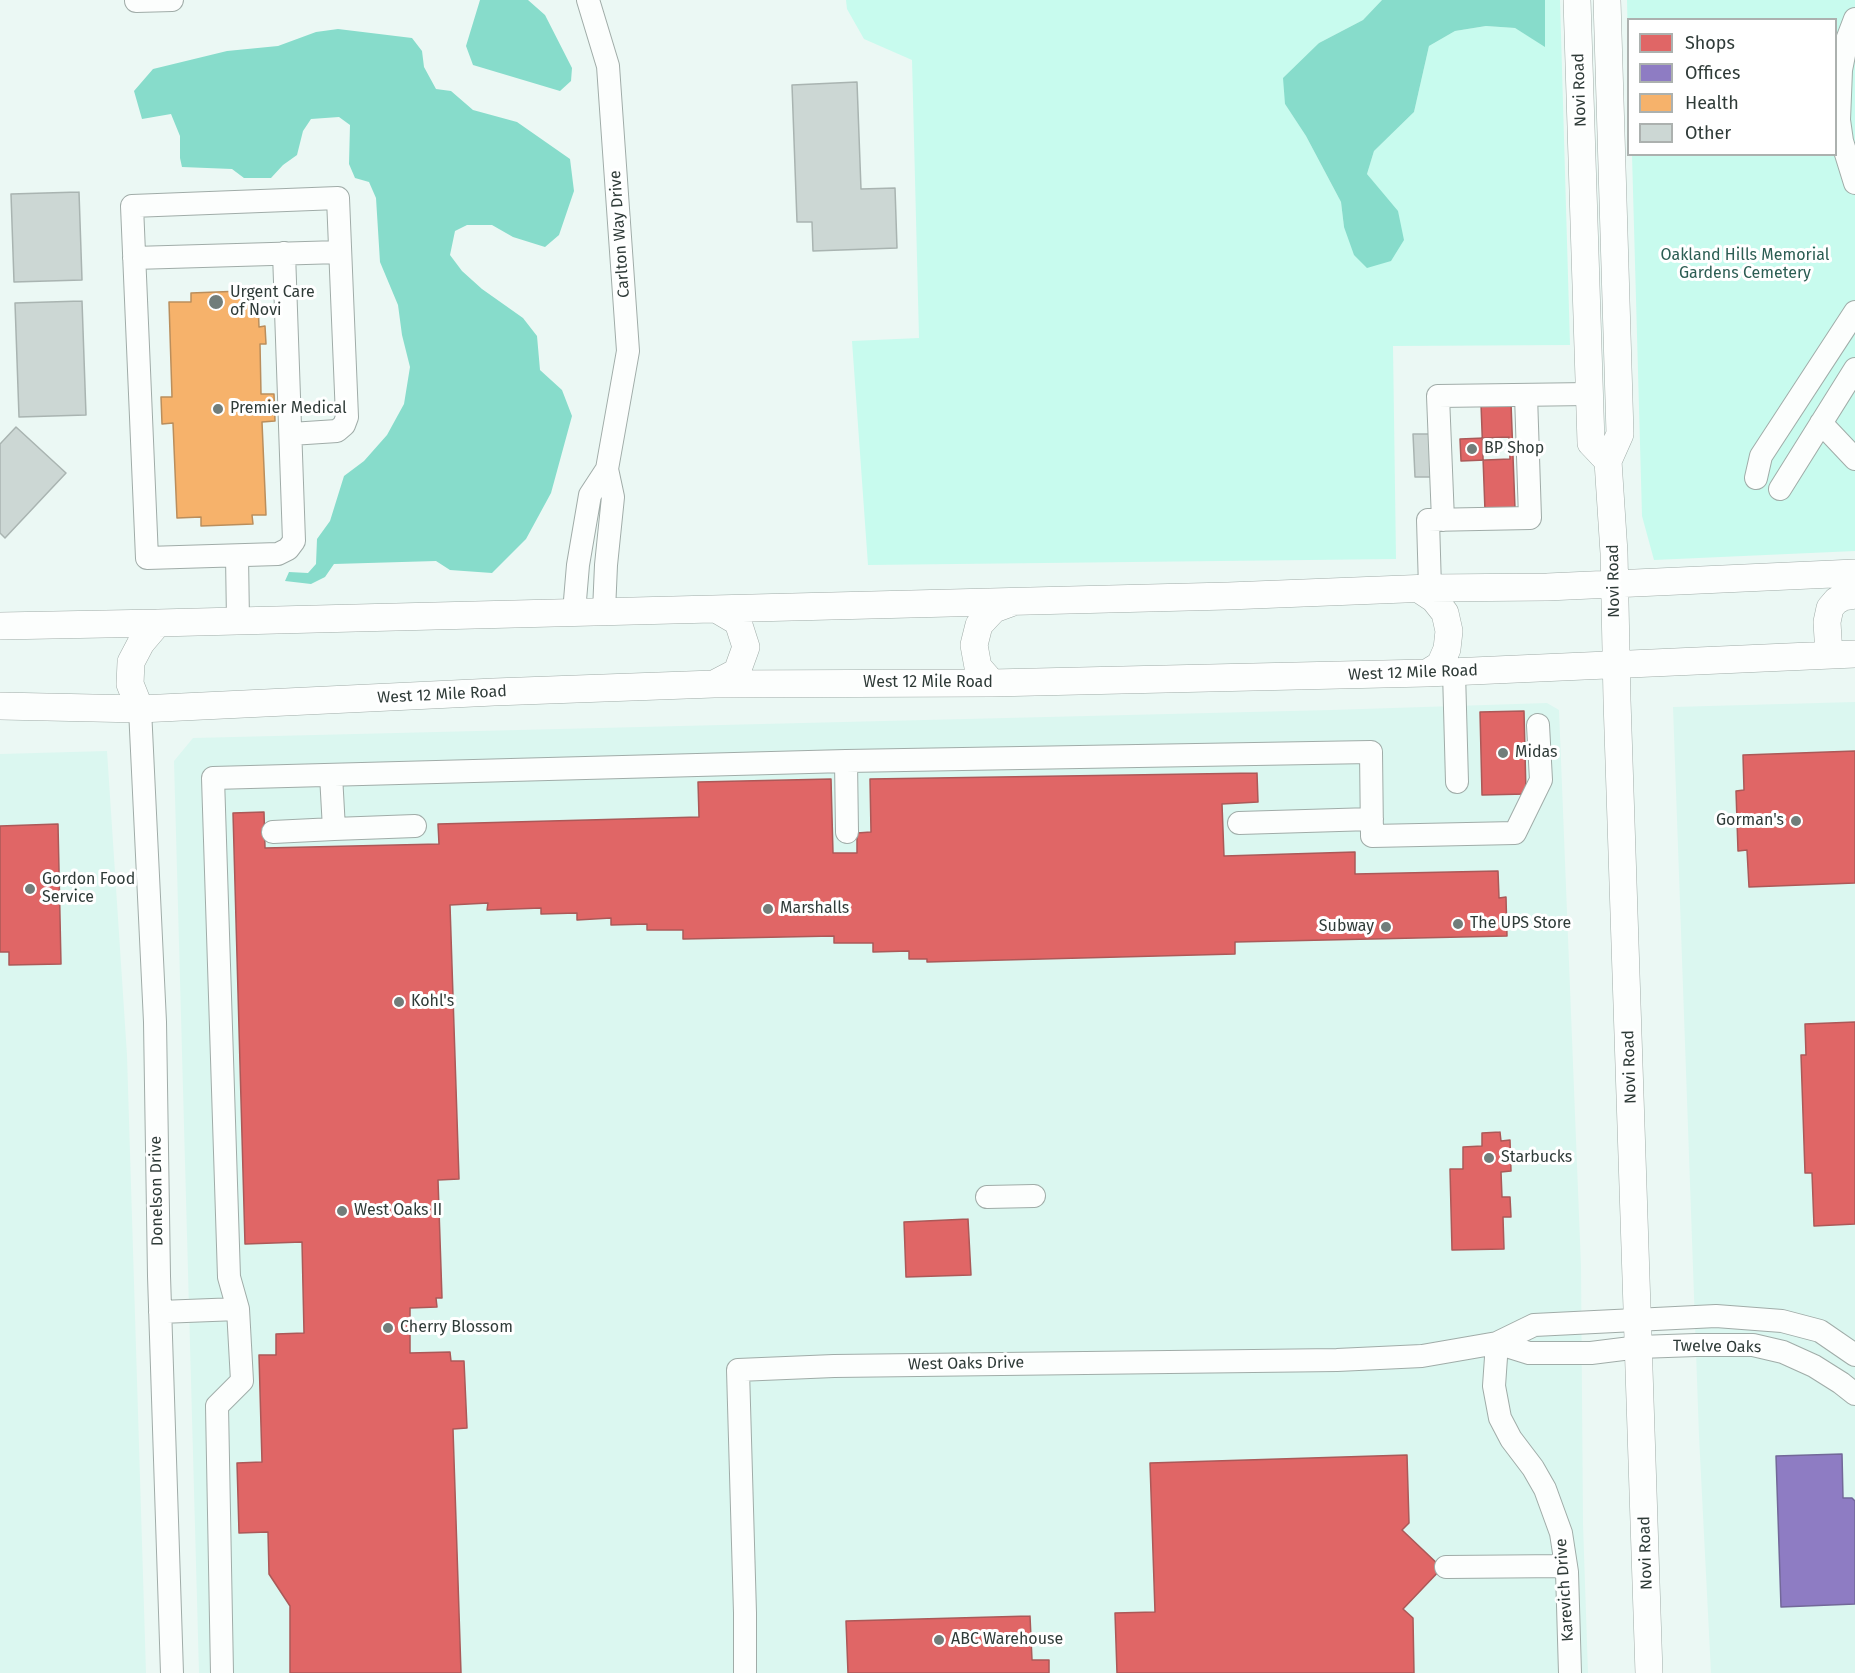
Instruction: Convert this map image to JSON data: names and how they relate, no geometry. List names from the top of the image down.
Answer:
{
  "streets": {
    "main road": ["Novi Road", "West 12 Mile Road"],
    "street": [
      "Carlton Way Drive",
      "Donelson Drive",
      "Twelve Oaks",
      "West Oaks Drive",
      "Karevich Drive"
    ]
  },
  "crossings": [
    ["Novi Road", "West 12 Mile Road"],
    ["Novi Road", "Twelve Oaks"],
    ["Novi Road", "West Oaks Drive"],
    ["West 12 Mile Road", "Donelson Drive"],
    ["Twelve Oaks", "West Oaks Drive"],
    ["West Oaks Drive", "Karevich Drive"]
  ],
  "parks": ["Oakland Hills Memorial Gardens Cemetery"],
  "places": [
    "Urgent Care of Novi",
    "Premier Medical",
    "BP Shop",
    "Midas",
    "Gorman's",
    "Gordon Food Service",
    "Marshalls",
    "The UPS Store",
    "Subway",
    "Kohl's",
    "Starbucks",
    "West Oaks II",
    "Cherry Blossom",
    "ABC Warehouse"
  ],
  "legend": [
    "Shops",
    "Offices",
    "Health",
    "Other"
  ]
}
